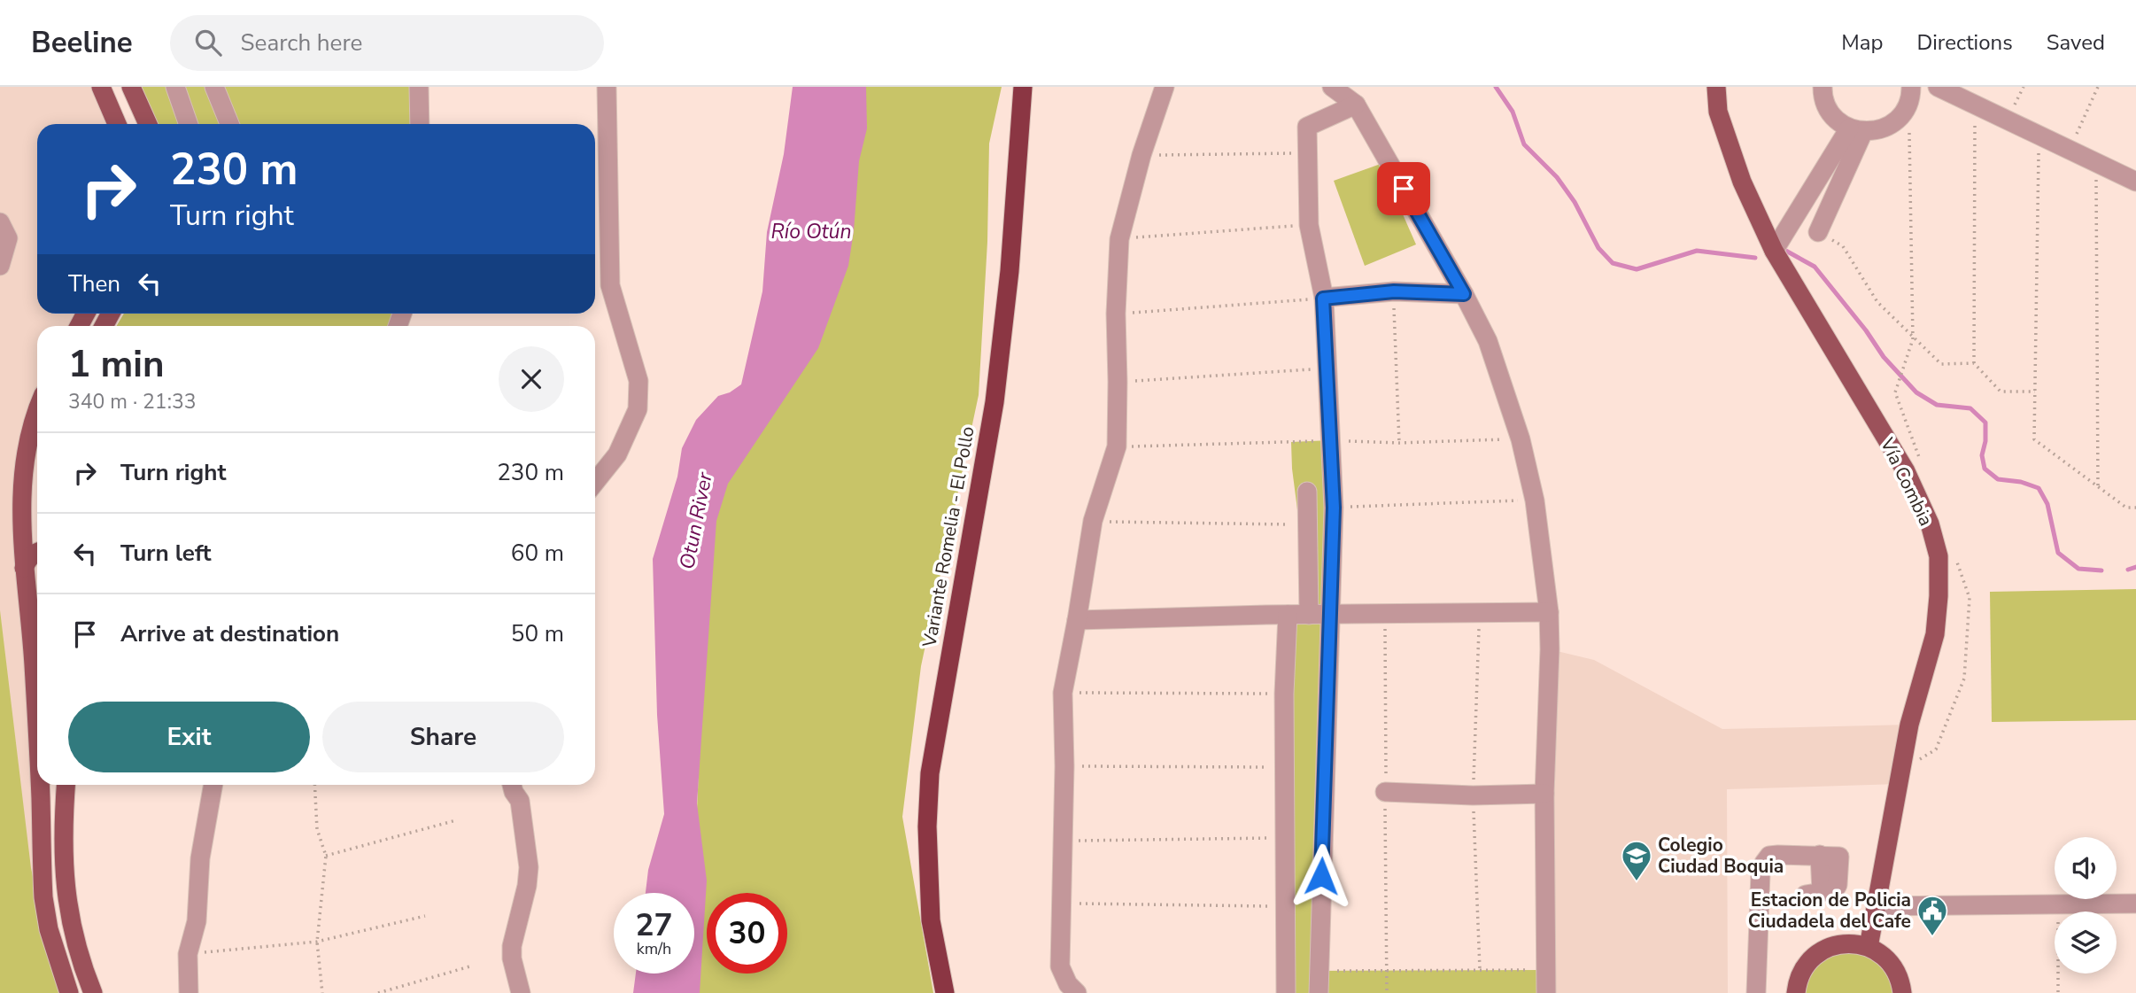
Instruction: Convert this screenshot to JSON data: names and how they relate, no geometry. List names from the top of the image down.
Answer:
{
  "streets": {
    "highway": ["Variante Romelia - El Pollo"],
    "main road": ["Vía Combia"]
  },
  "water": ["Río Otún", "Otun River"],
  "places": {
    "school or university": ["Colegio Ciudad Boquia"],
    "public building": ["Estacion de Policia Ciudadela del Cafe"]
  },
  "page": {
    "header": "Beeline",
    "search": "Search here",
    "nav": ["Map", "Directions", "Saved"],
    "turn": ["230 m", "Turn right"],
    "then": "Then",
    "heading": ["1 min", "340 m · 21:33"],
    "list": [
      {
        "name": "Turn right",
        "value": "230 m"
      },
      {
        "name": "Turn left",
        "value": "60 m"
      },
      {
        "name": "Arrive at destination",
        "value": "50 m"
      }
    ],
    "buttons": ["Exit", "Share"],
    "speed": "27 km/h",
    "limit": "30"
  }
}
